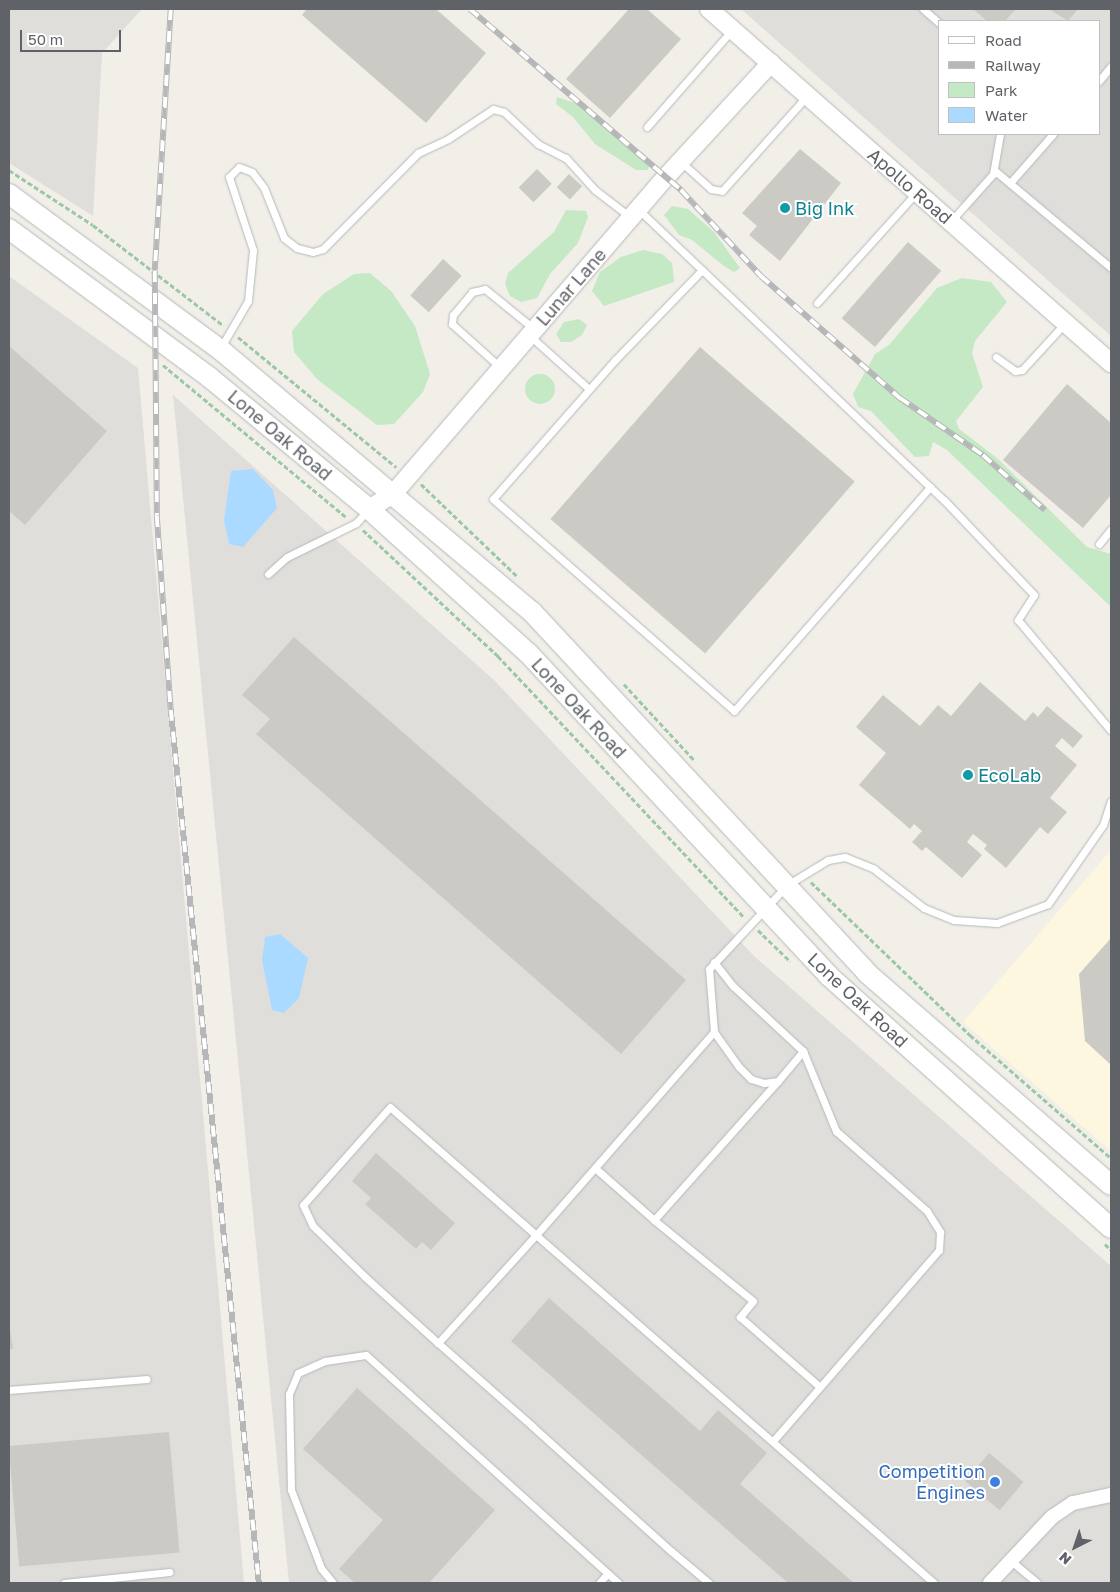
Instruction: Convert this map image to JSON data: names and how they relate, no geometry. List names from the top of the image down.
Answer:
{
  "streets": {
    "main road": ["Lone Oak Road"],
    "street": ["Apollo Road", "Lunar Lane"]
  },
  "crossings": [
    ["Apollo Road", "Lunar Lane"],
    ["Lunar Lane", "Lone Oak Road"]
  ],
  "places": ["Big Ink", "EcoLab", "Competition Engines"],
  "legend": [
    "Road",
    "Railway",
    "Park",
    "Water"
  ],
  "scale_bar": "50 m",
  "north": "bottom left"
}
